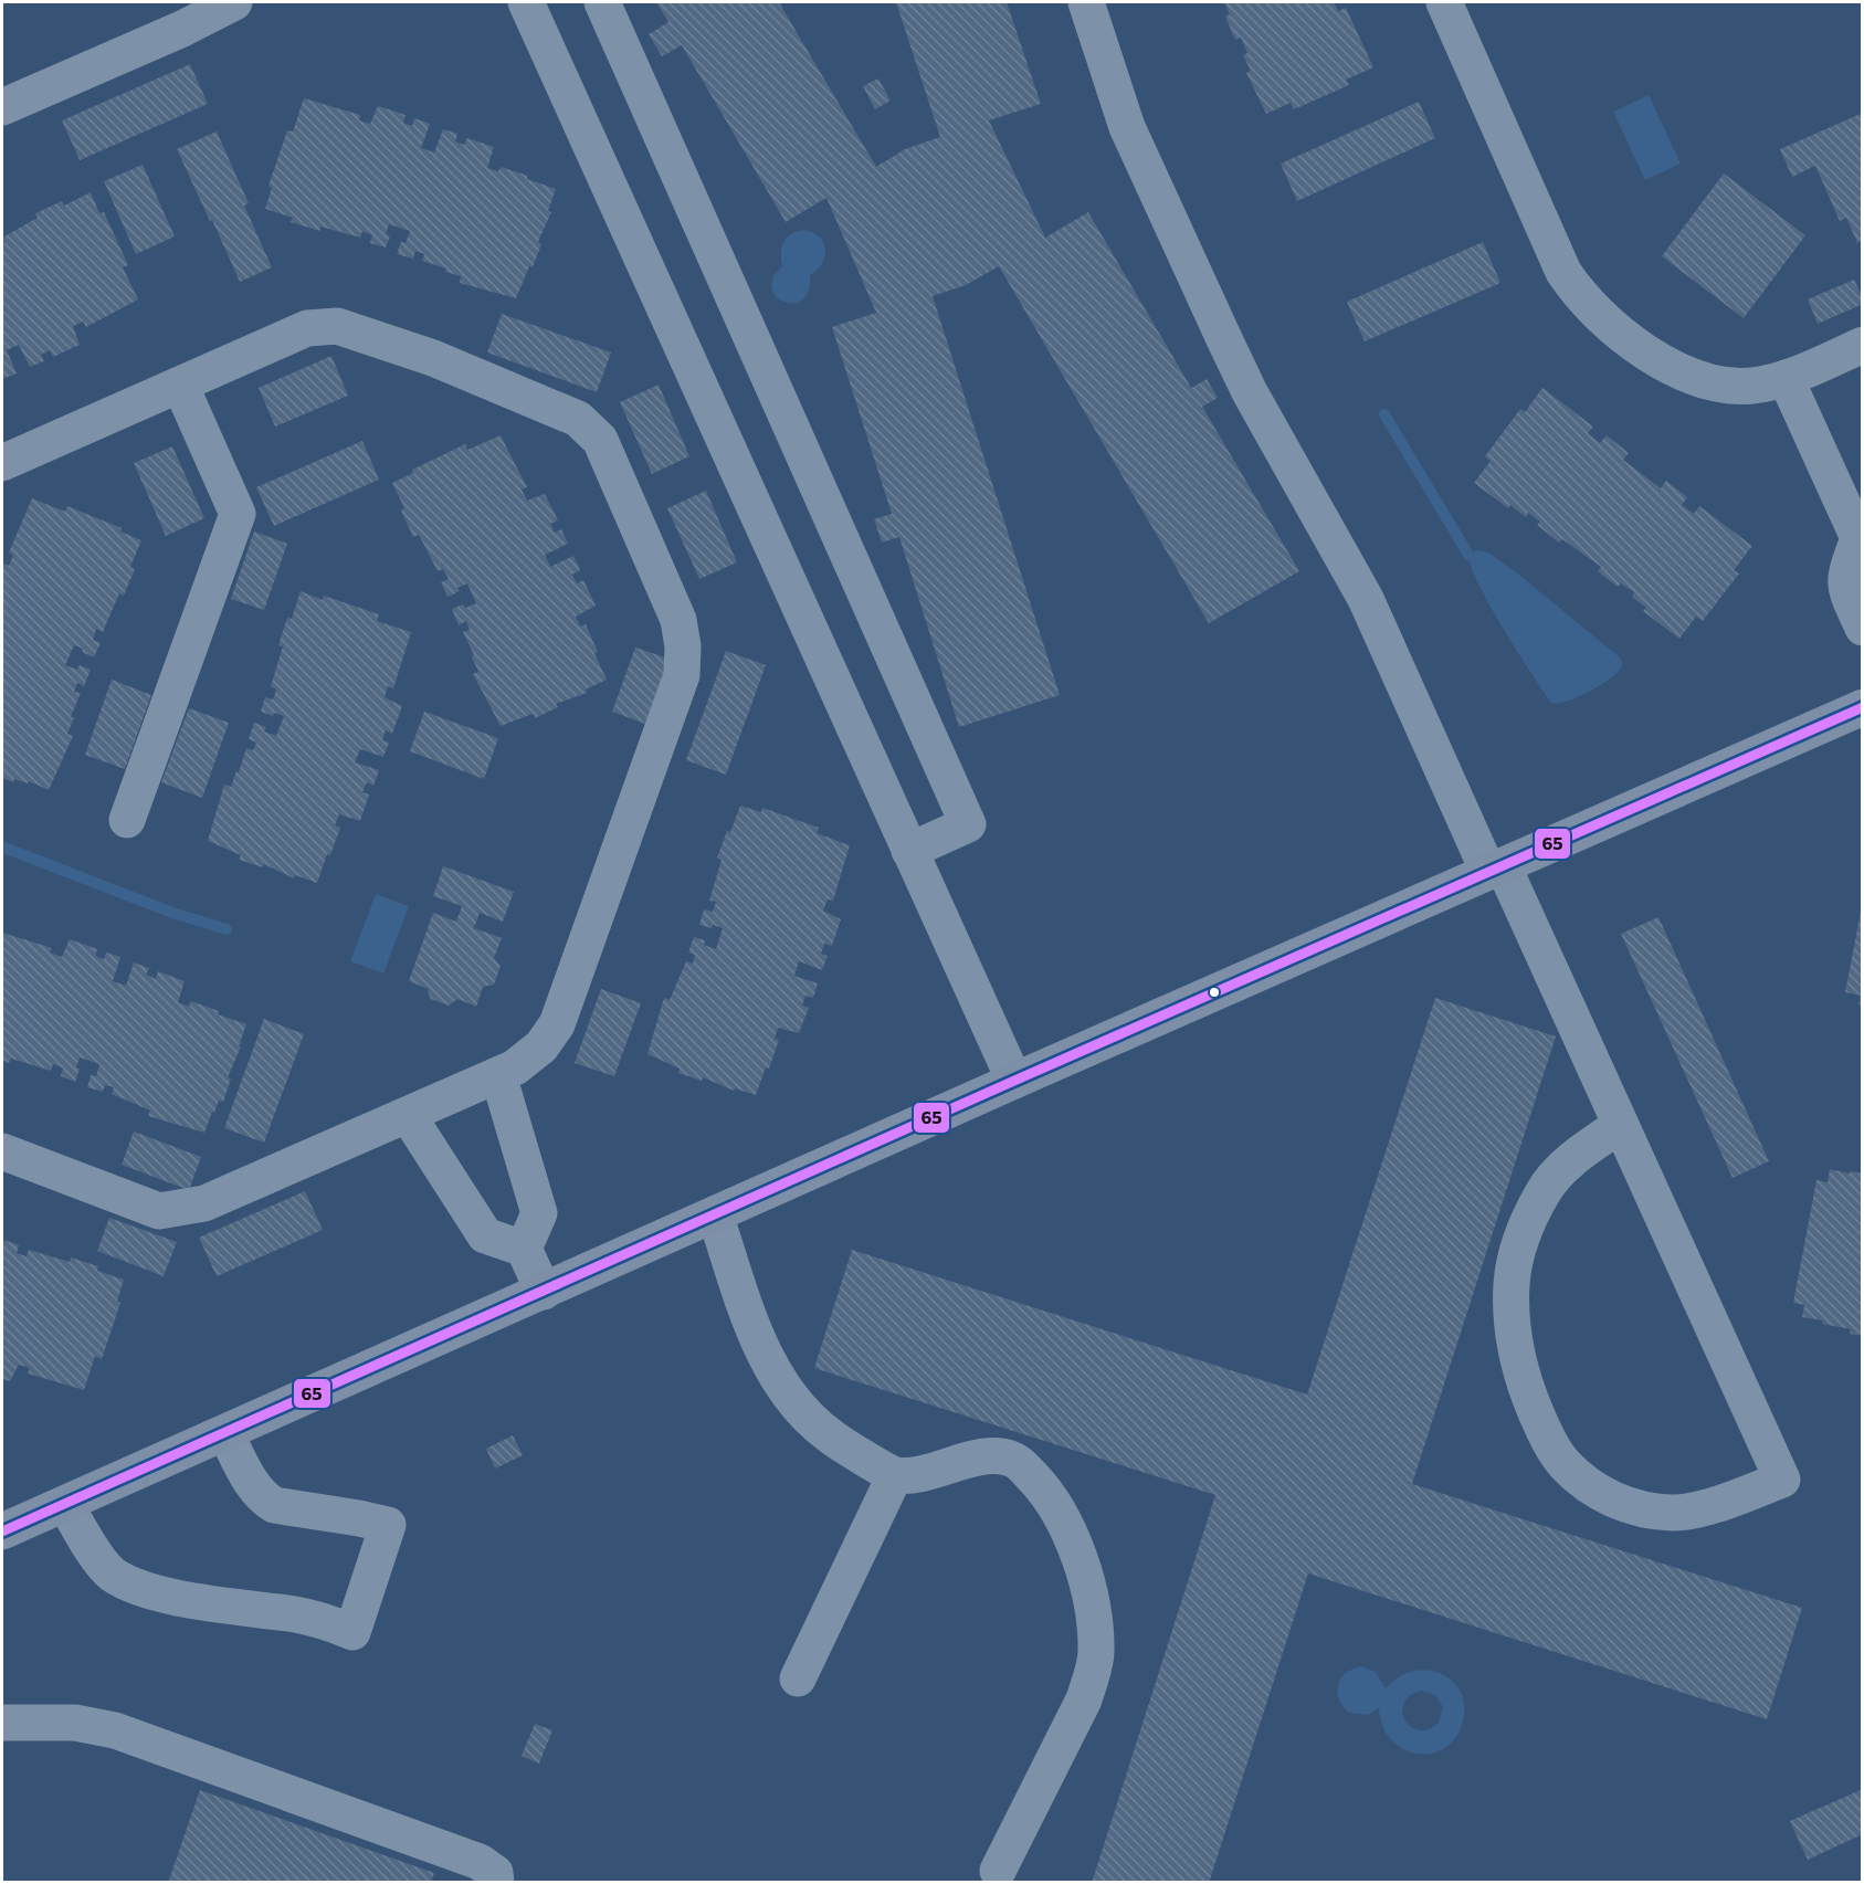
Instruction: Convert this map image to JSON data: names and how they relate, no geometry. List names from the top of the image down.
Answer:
{
  "lines": ["transit line 65"]
}
